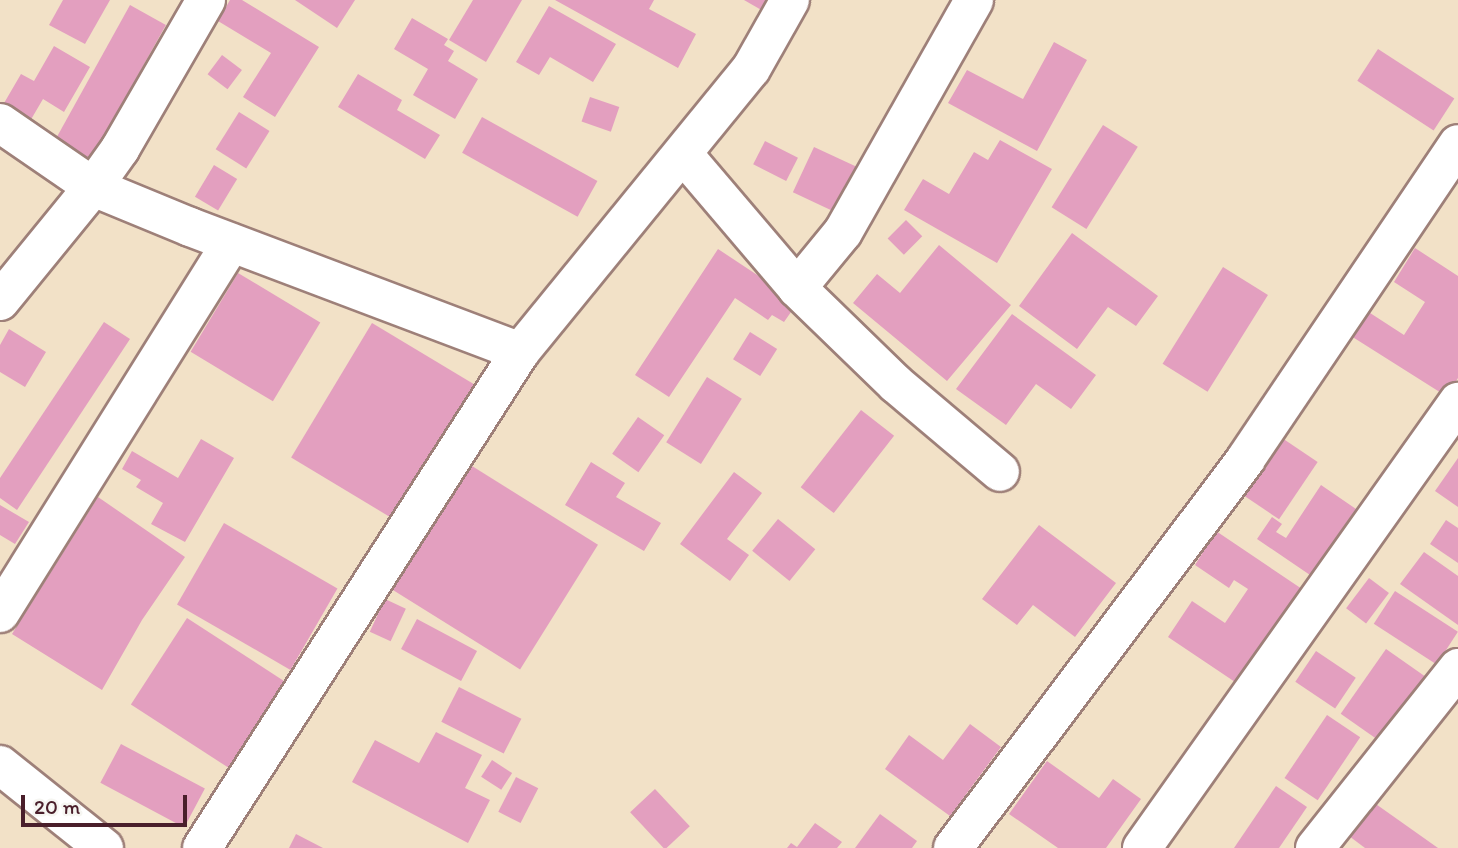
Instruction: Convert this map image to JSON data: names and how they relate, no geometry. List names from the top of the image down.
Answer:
{
  "scale_bar": "20 m"
}
